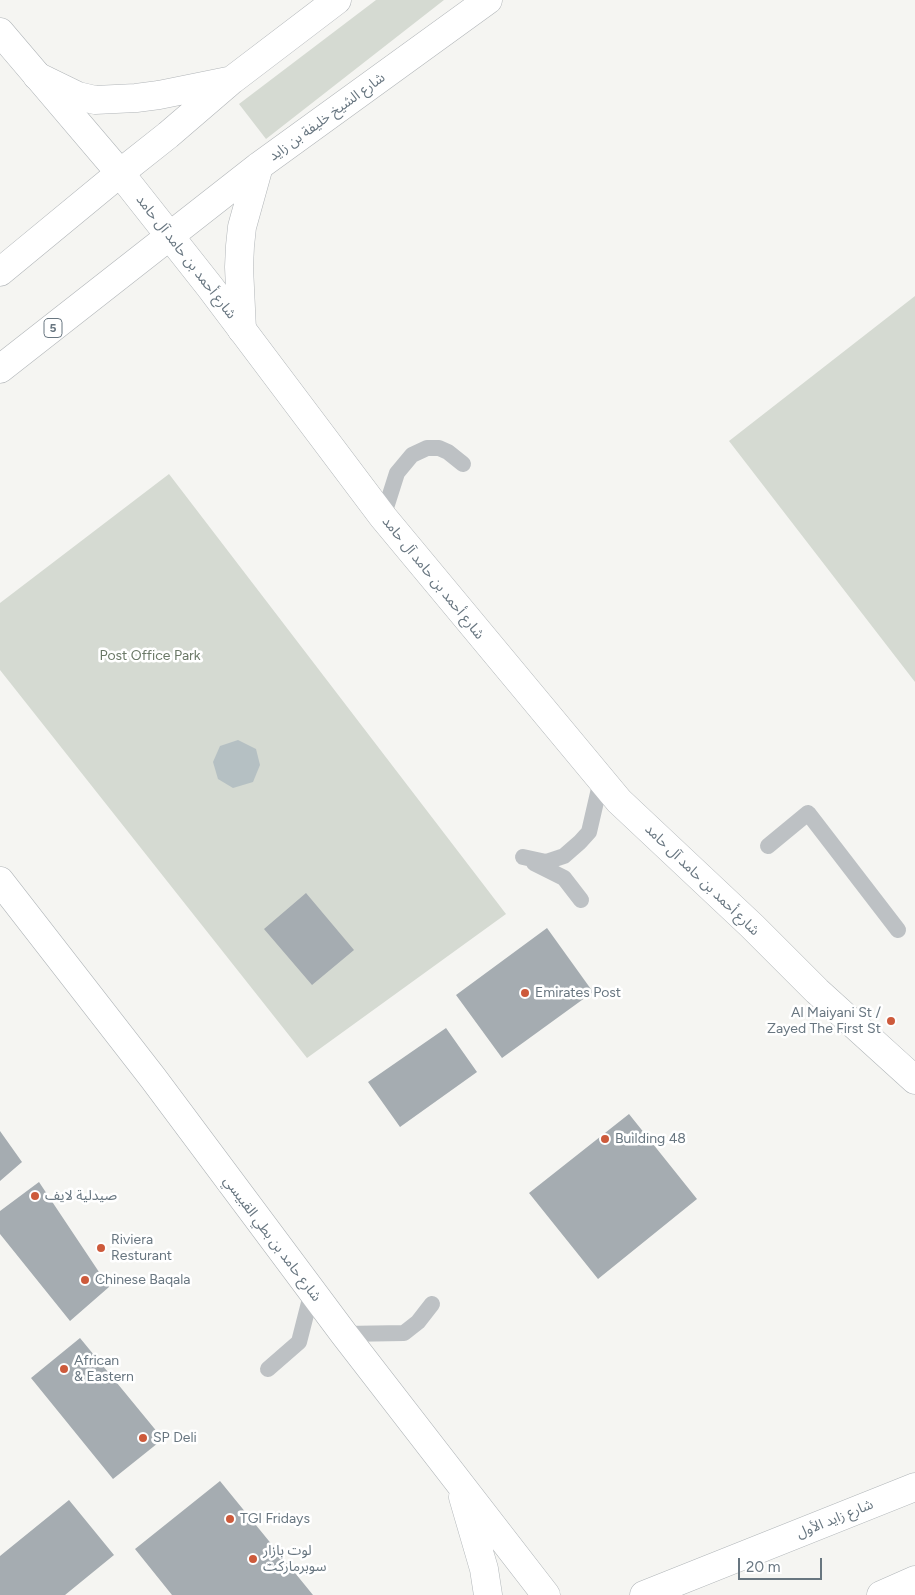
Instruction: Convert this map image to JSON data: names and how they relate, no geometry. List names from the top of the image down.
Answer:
{
  "streets": {
    "main road": [
      "شارع الشيخ خليفة بن زايد",
      "شارع أحمد بن حامد آل حامد",
      "5",
      "شارع حامد بن بطي القبيسي",
      "شارع زايد الأول"
    ]
  },
  "crossings": [
    ["شارع الشيخ خليفة بن زايد", "شارع أحمد بن حامد آل حامد"],
    ["شارع الشيخ خليفة بن زايد", "5"],
    ["شارع أحمد بن حامد آل حامد", "5"]
  ],
  "parks": ["Post Office Park"],
  "places": [
    "Emirates Post",
    "Al Maiyani St / Zayed The First St",
    "Building 48",
    "صيدلية لايف",
    "Riviera Resturant",
    "Chinese Baqala",
    "African & Eastern",
    "SP Deli",
    "TGI Fridays",
    "لوت بازار سوبرماركت"
  ],
  "scale_bar": "20 m"
}
